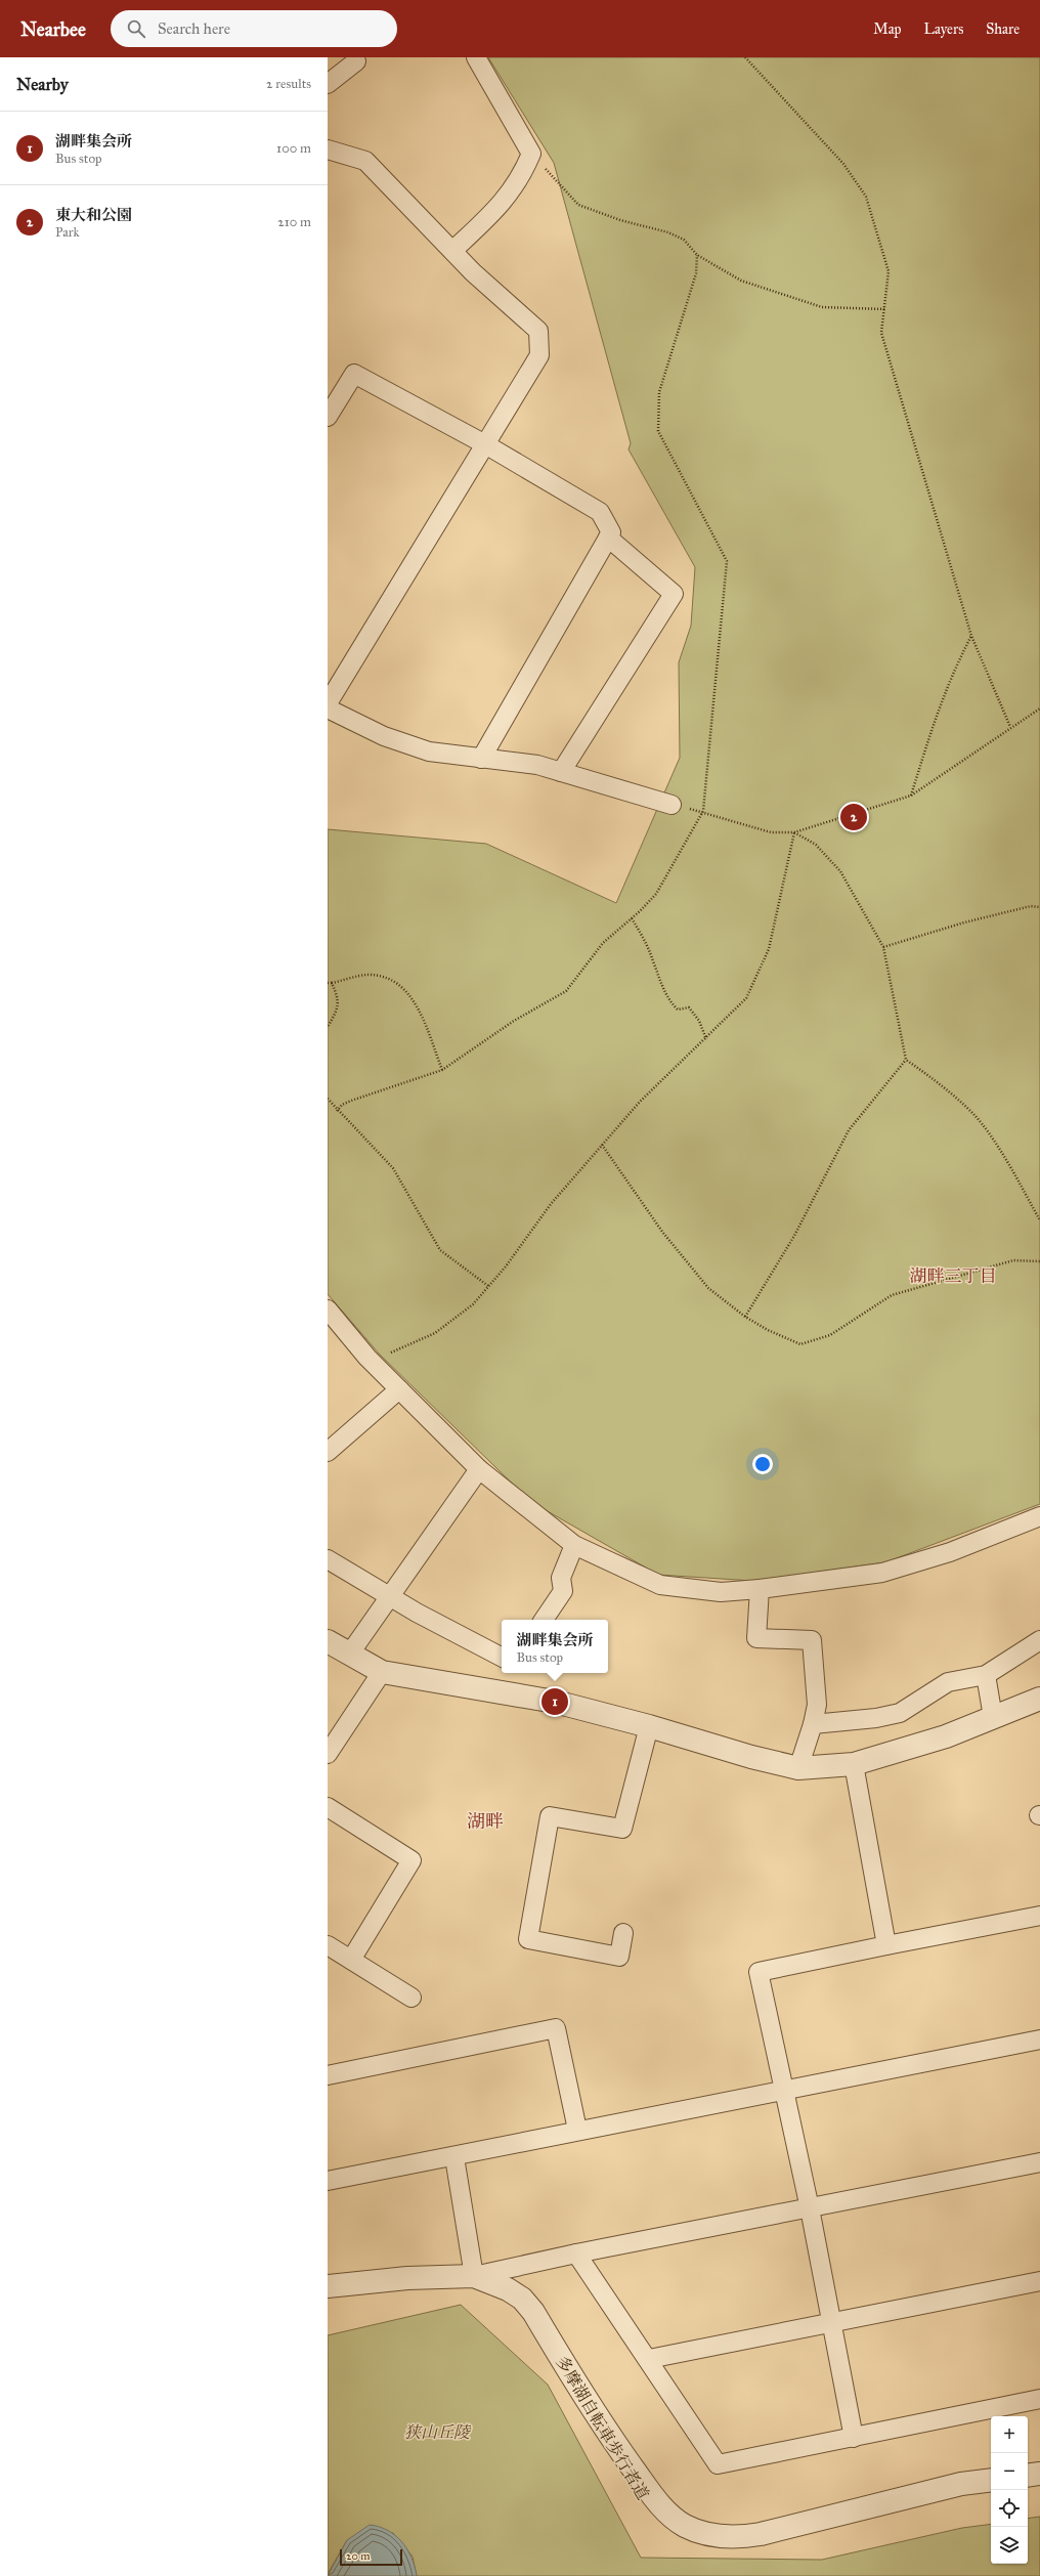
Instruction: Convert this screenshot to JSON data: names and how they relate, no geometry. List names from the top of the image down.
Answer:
{
  "districts": ["湖畔三丁目", "湖畔"],
  "parks": ["狭山丘陵"],
  "scale_bar": "20 m",
  "page": {
    "header": "Nearbee",
    "search": "Search here",
    "nav": ["Map", "Layers", "Share"],
    "heading": ["Nearby", "2 results"],
    "list": [
      {
        "mark": "1",
        "name": "湖畔集会所",
        "note": "Bus stop",
        "value": "100 m"
      },
      {
        "mark": "2",
        "name": "東大和公園",
        "note": "Park",
        "value": "210 m"
      }
    ],
    "pins": ["2", "1"],
    "popup": ["湖畔集会所", "Bus stop"],
    "map_buttons": ["+", "−"],
    "scale": "20 m"
  }
}
